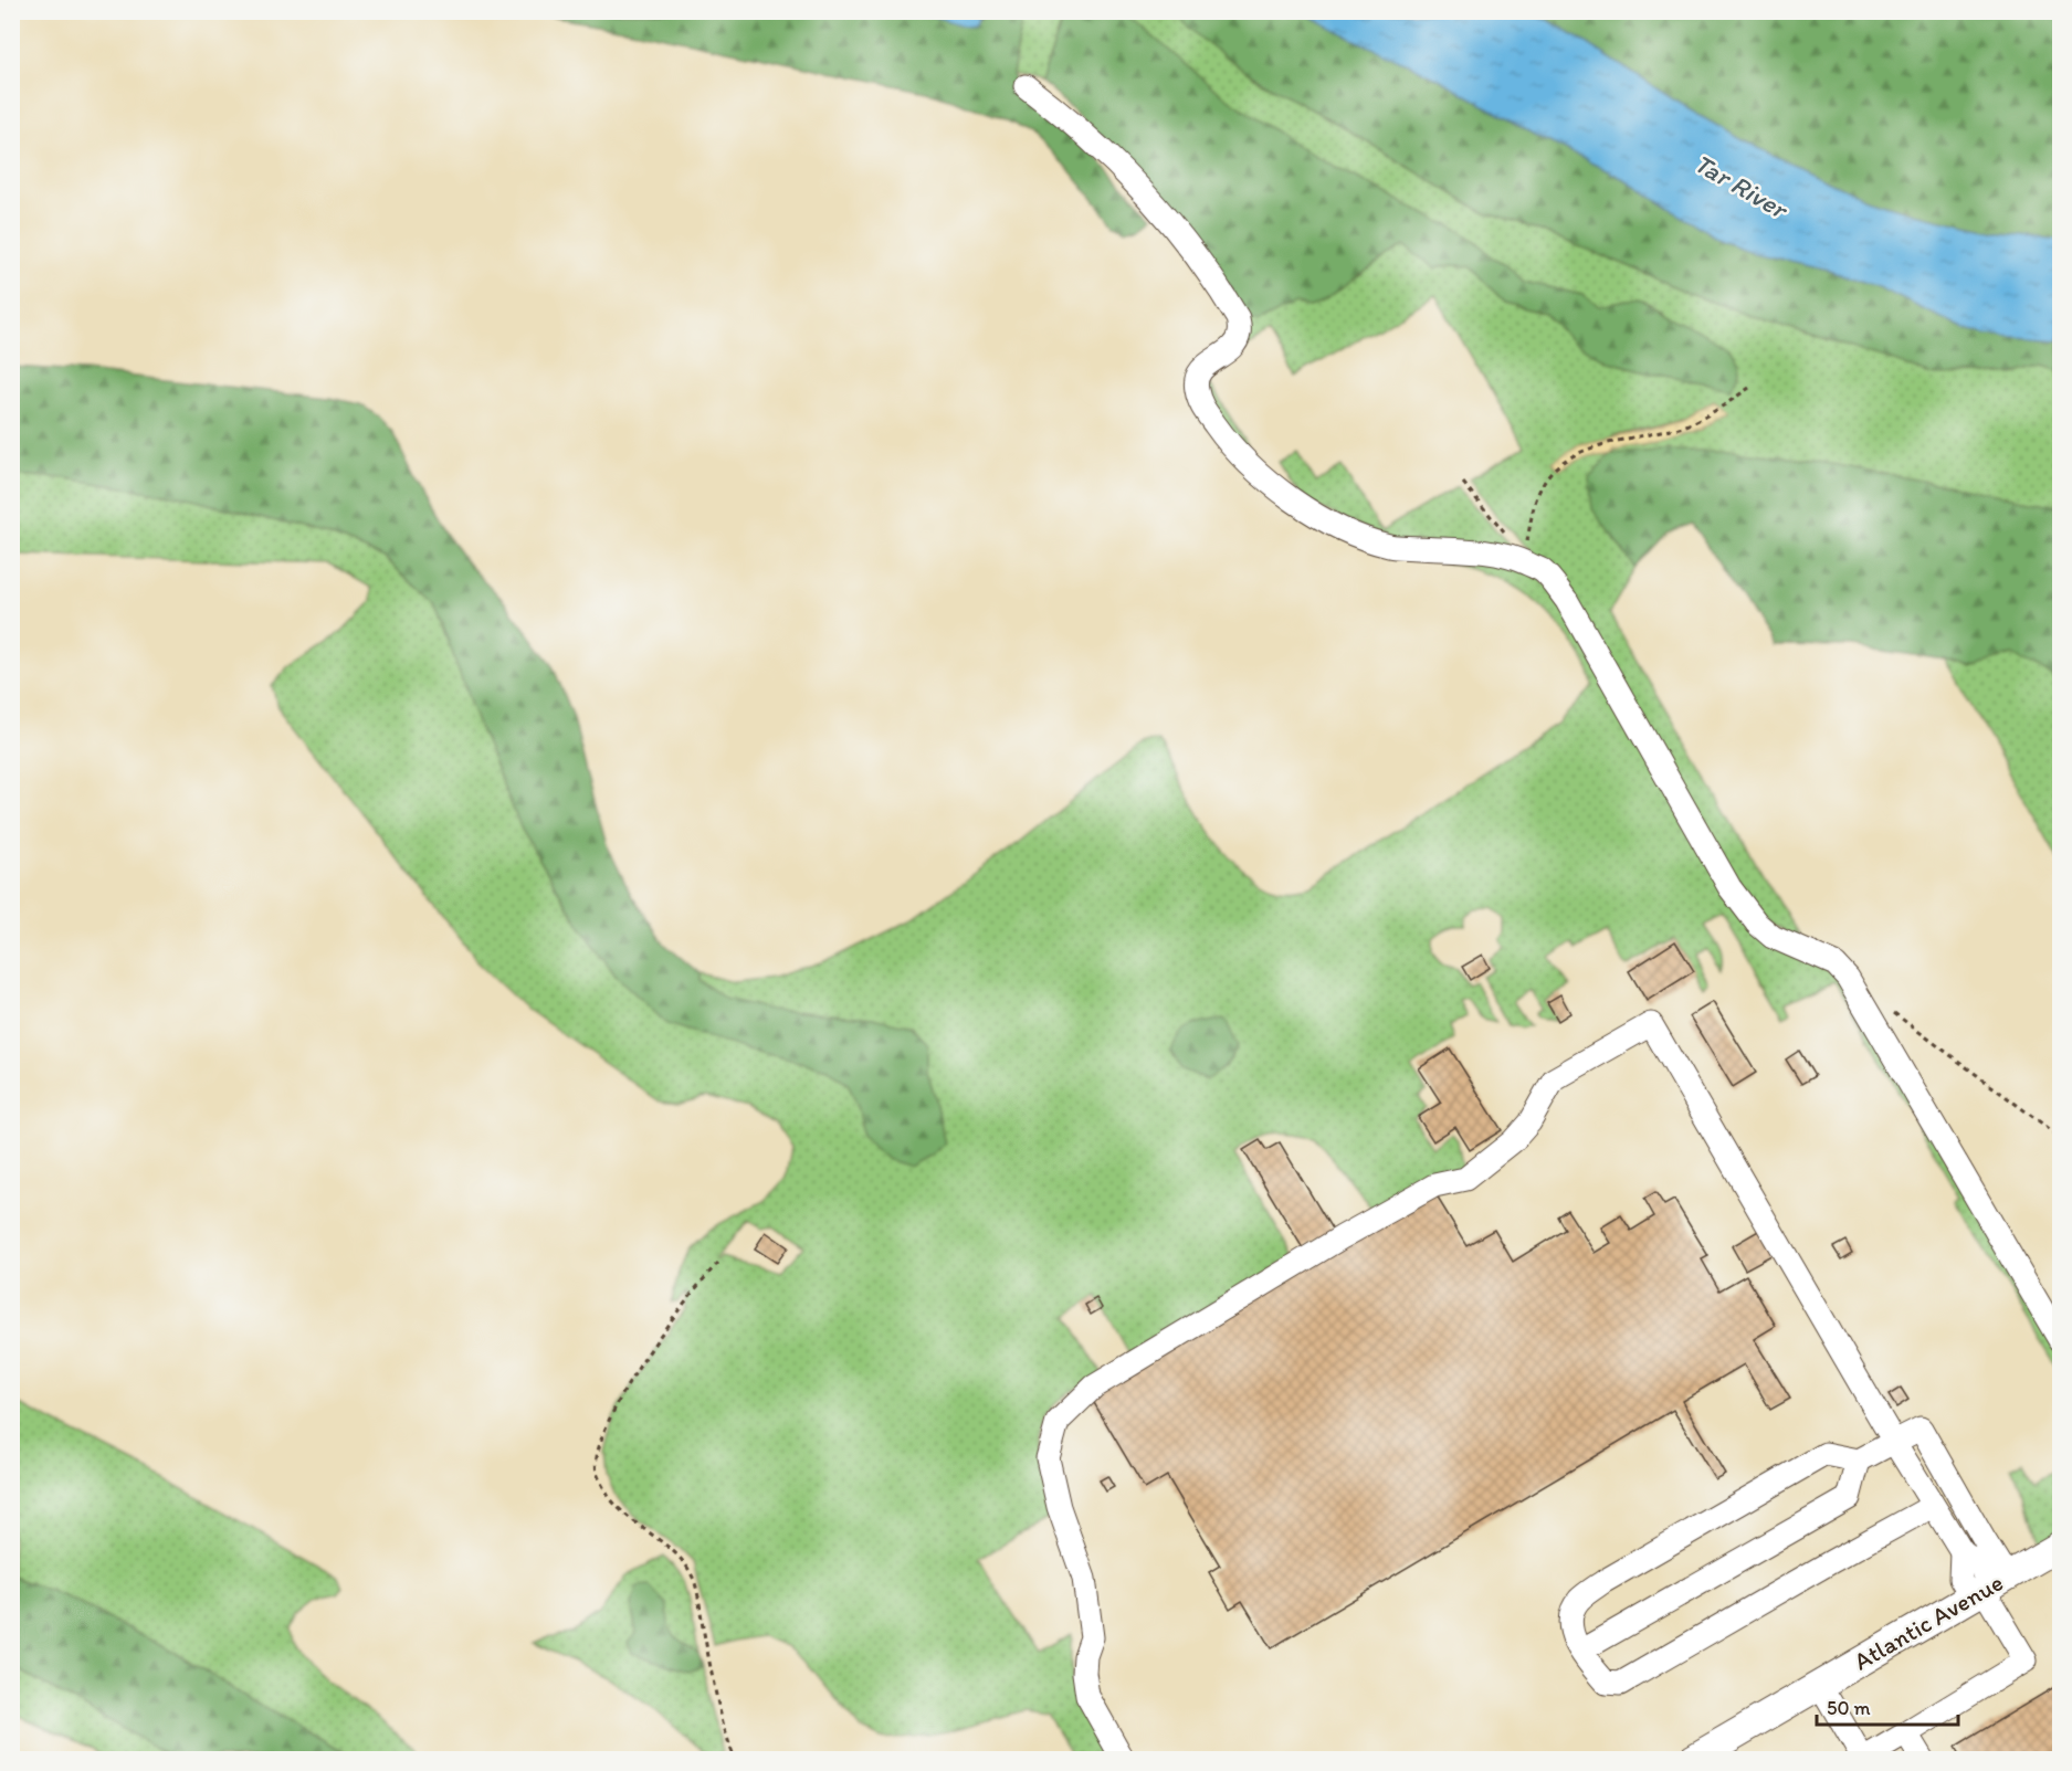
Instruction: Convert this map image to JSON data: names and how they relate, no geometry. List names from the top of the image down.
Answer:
{
  "streets": {
    "main road": ["Atlantic Avenue"]
  },
  "water": ["Tar River"],
  "scale_bar": "50 m"
}
